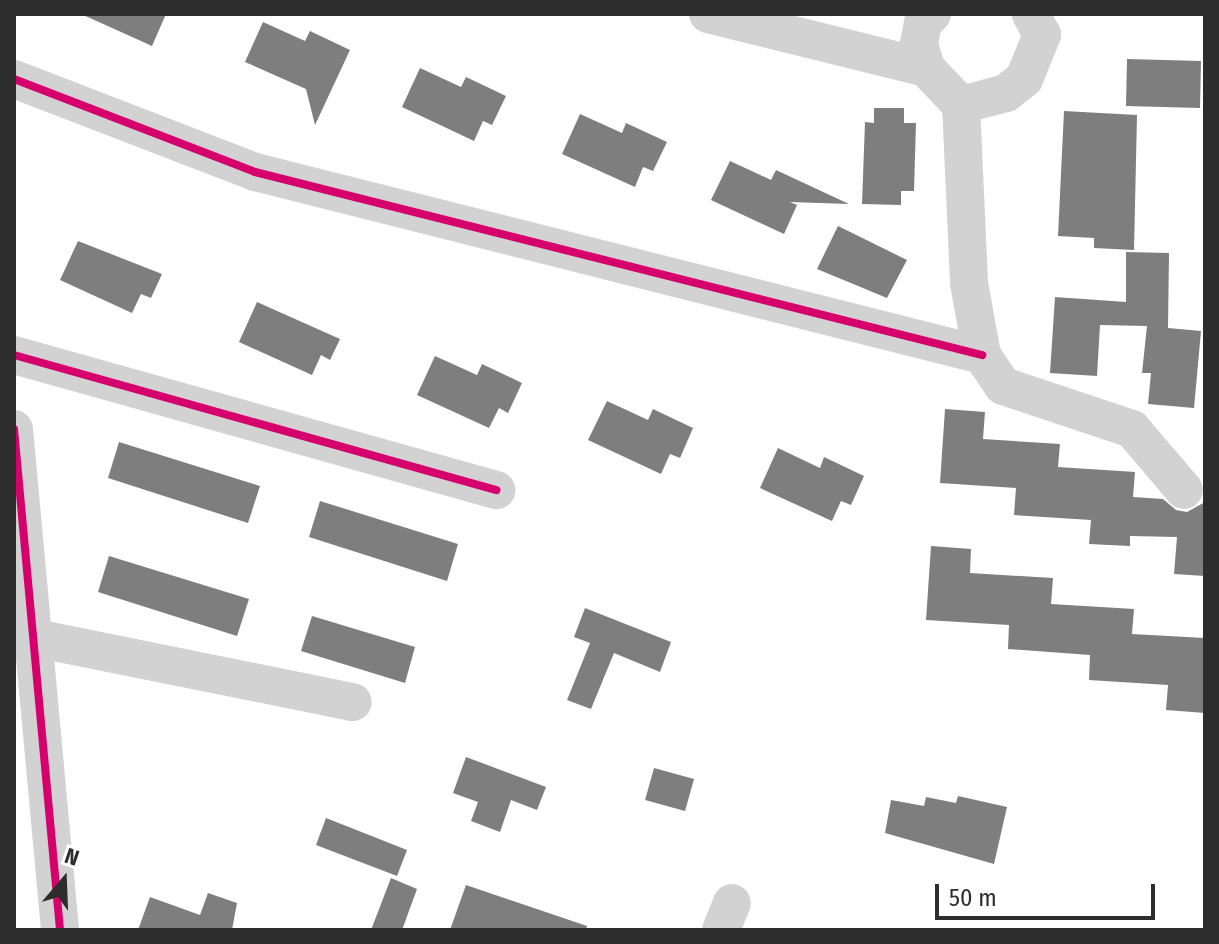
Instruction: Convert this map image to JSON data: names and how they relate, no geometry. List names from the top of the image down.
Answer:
{
  "scale_bar": "50 m",
  "north": "top"
}
